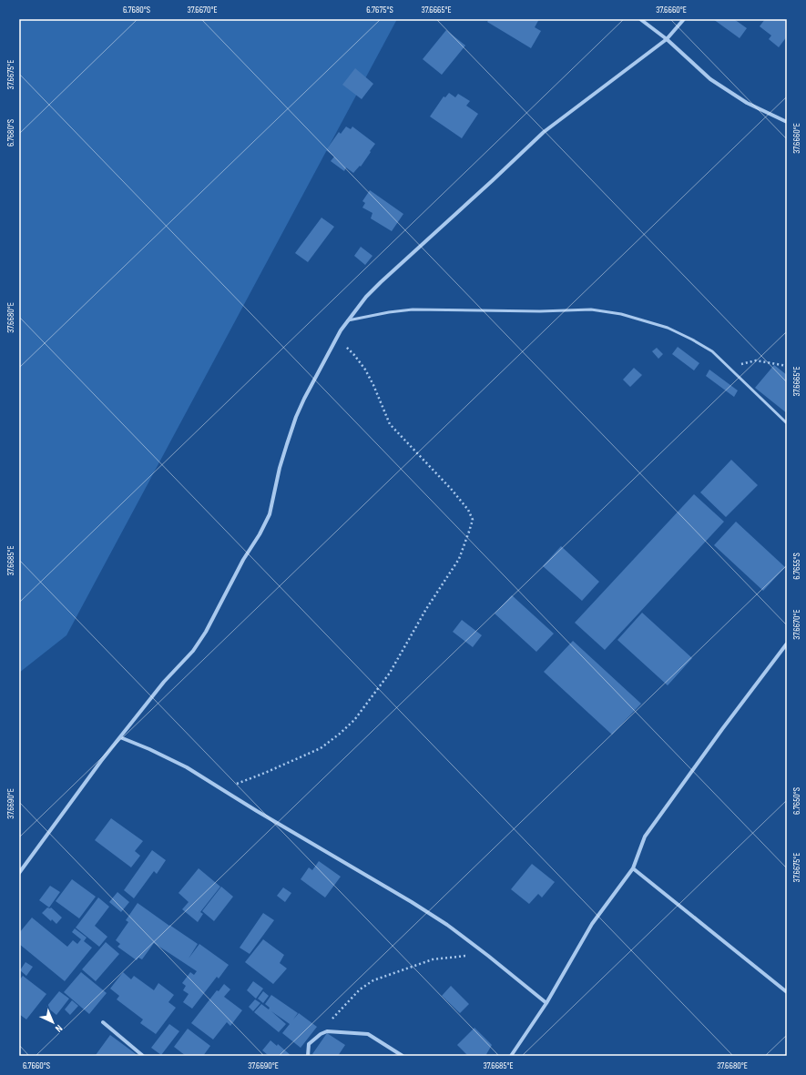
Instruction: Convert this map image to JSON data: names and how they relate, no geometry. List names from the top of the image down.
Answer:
{
  "north": "bottom right",
  "coordinates": [
    "6.7680°S",
    "37.6670°E",
    "6.7675°S",
    "37.6665°E",
    "37.6660°E",
    "37.6675°E",
    "37.6680°E",
    "37.6685°E",
    "6.7655°S",
    "6.7650°S",
    "37.6690°E",
    "6.7660°S"
  ]
}
